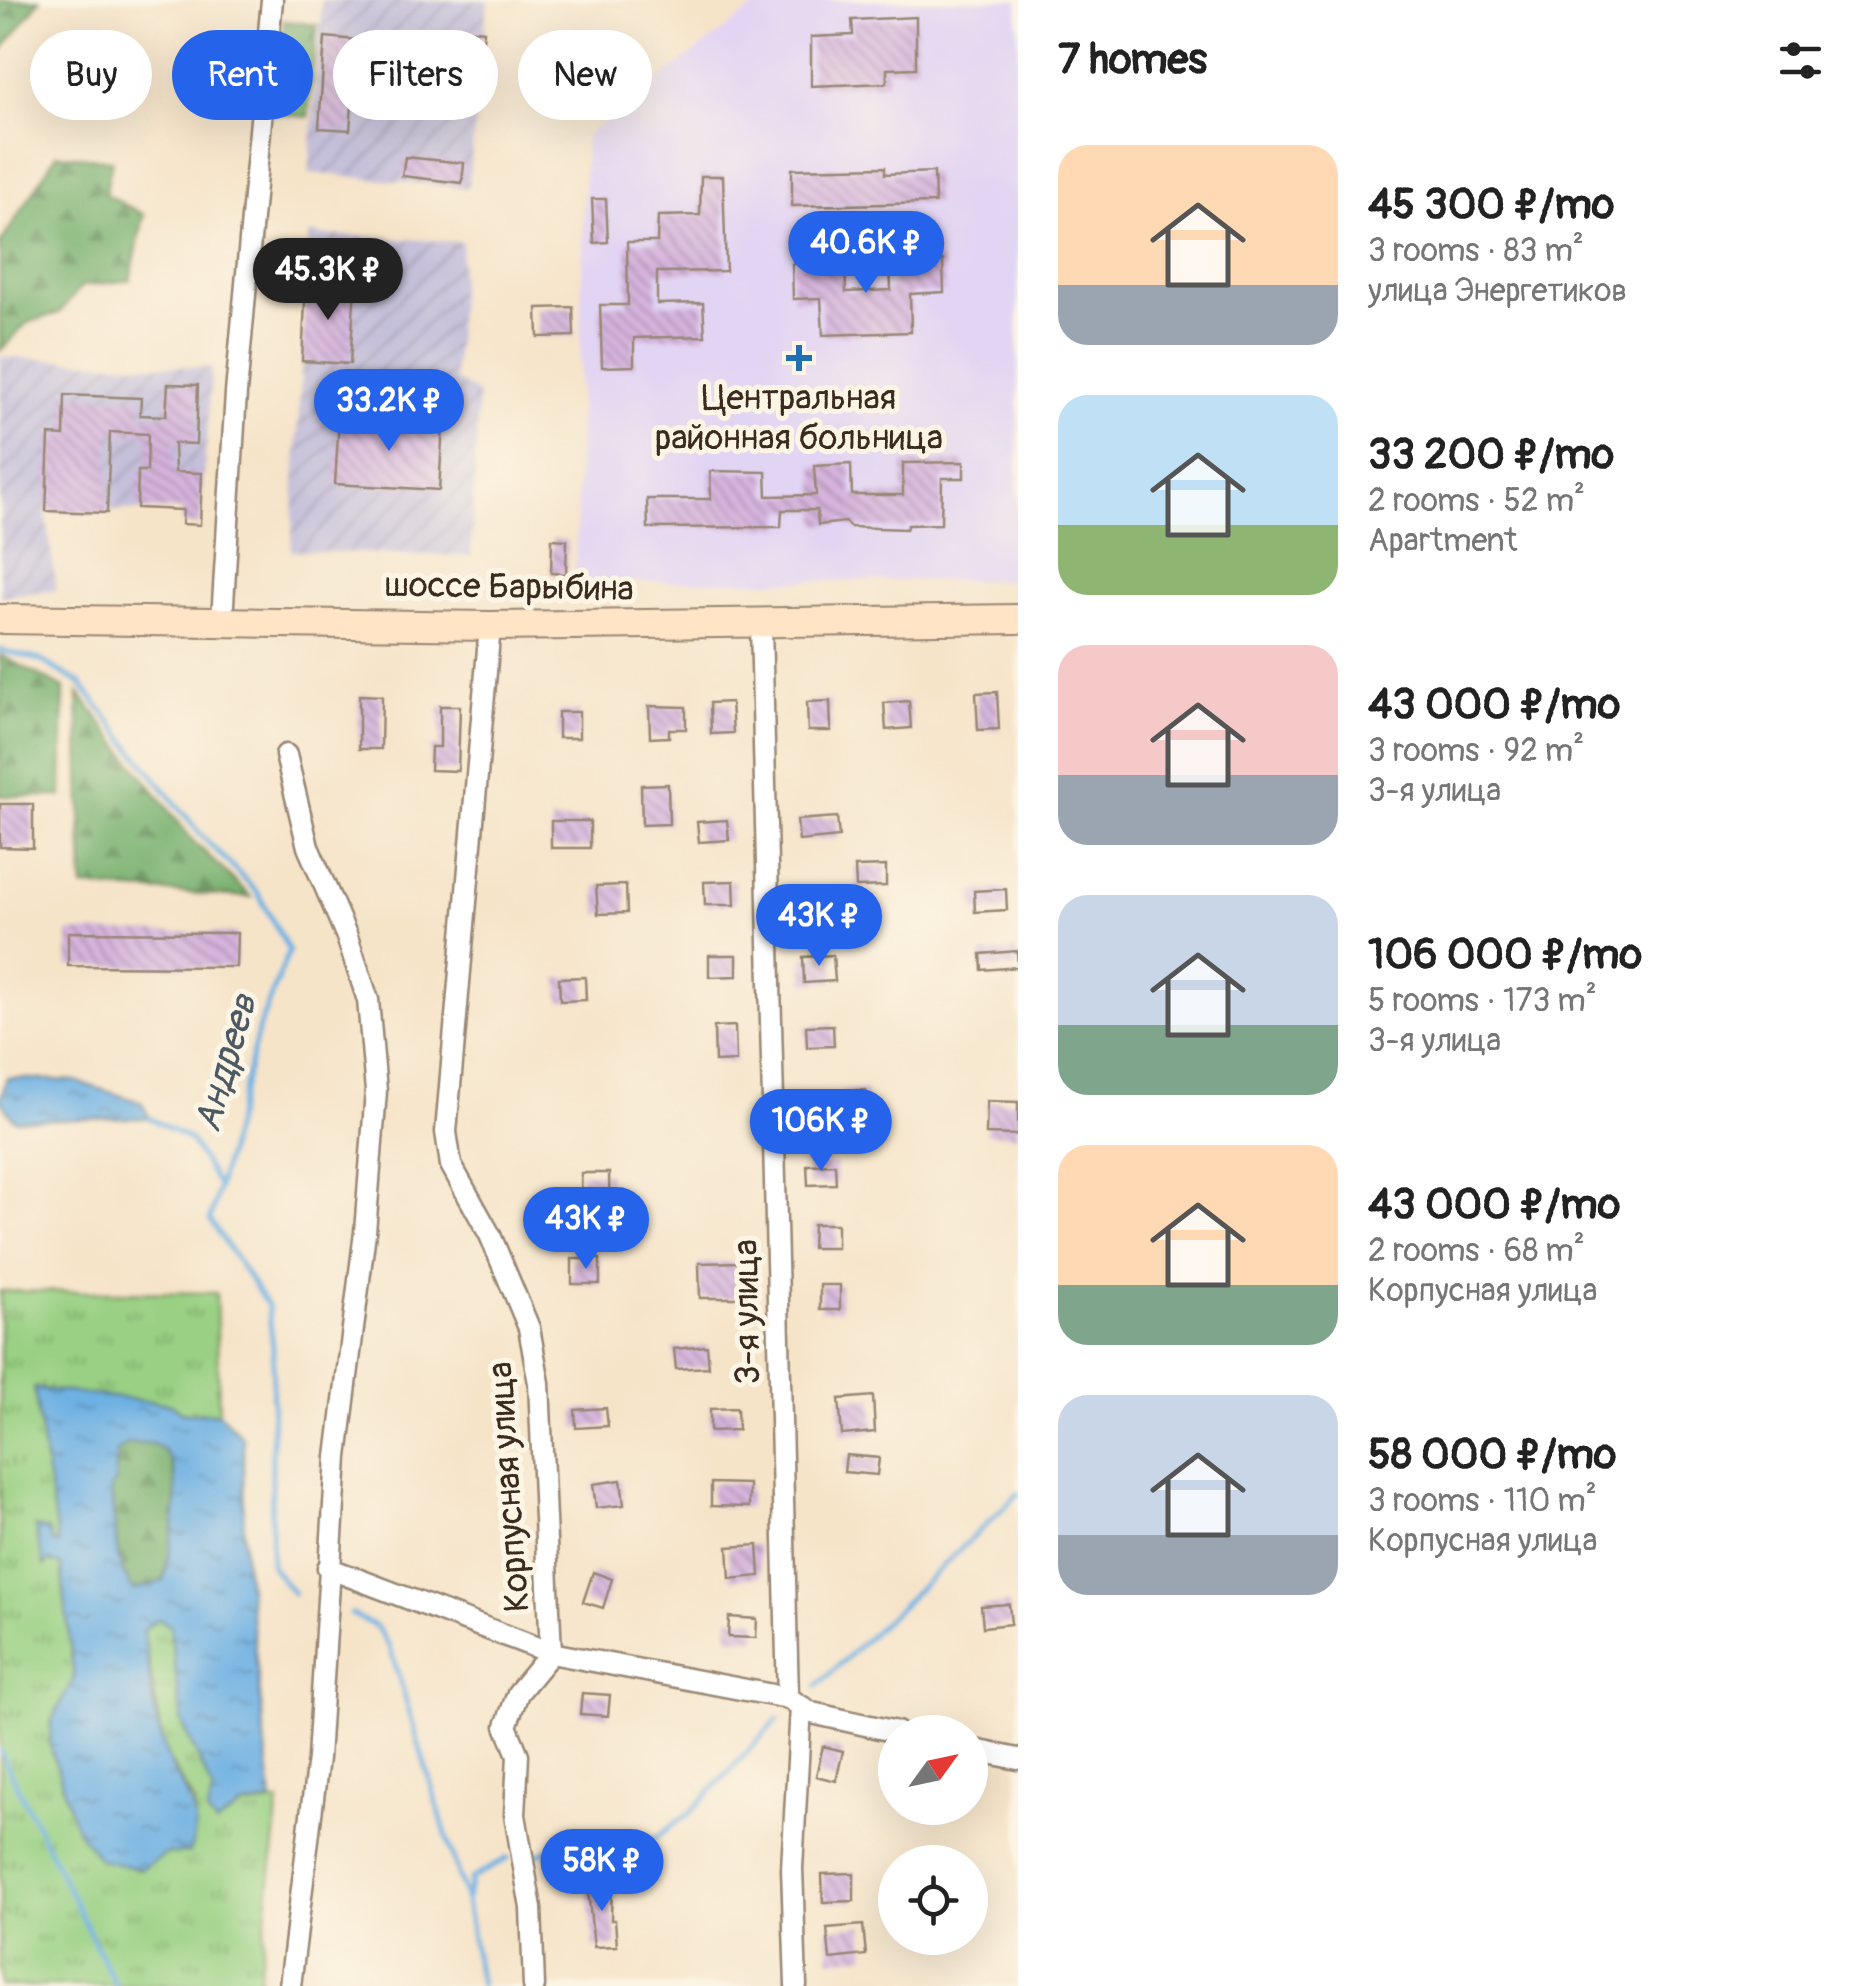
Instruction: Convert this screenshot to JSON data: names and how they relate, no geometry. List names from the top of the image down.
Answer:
{
  "streets": {
    "main road": ["шоссе Барыбина"],
    "street": ["3-я улица", "Корпусная улица"]
  },
  "crossings": [
    ["шоссе Барыбина", "3-я улица"],
    ["шоссе Барыбина", "Корпусная улица"]
  ],
  "water": ["Андреев"],
  "places": {
    "health": ["Центральная районная больница"]
  },
  "north": "top right",
  "page": {
    "heading": "7 homes",
    "chip": [
      "Buy",
      "Rent",
      "Filters",
      "New"
    ],
    "list": [
      {
        "name": "45 300 ₽/mo",
        "note": "3 rooms · 83 m² · улица Энергетиков"
      },
      {
        "name": "33 200 ₽/mo",
        "note": "2 rooms · 52 m² · Apartment"
      },
      {
        "name": "43 000 ₽/mo",
        "note": "3 rooms · 92 m² · 3-я улица"
      },
      {
        "name": "106 000 ₽/mo",
        "note": "5 rooms · 173 m² · 3-я улица"
      },
      {
        "name": "43 000 ₽/mo",
        "note": "2 rooms · 68 m² · Корпусная улица"
      },
      {
        "name": "58 000 ₽/mo",
        "note": "3 rooms · 110 m² · Корпусная улица"
      }
    ],
    "price": [
      "40.6K ₽",
      "45.3K ₽",
      "33.2K ₽",
      "43K ₽",
      "106K ₽",
      "43K ₽",
      "58K ₽"
    ]
  }
}
